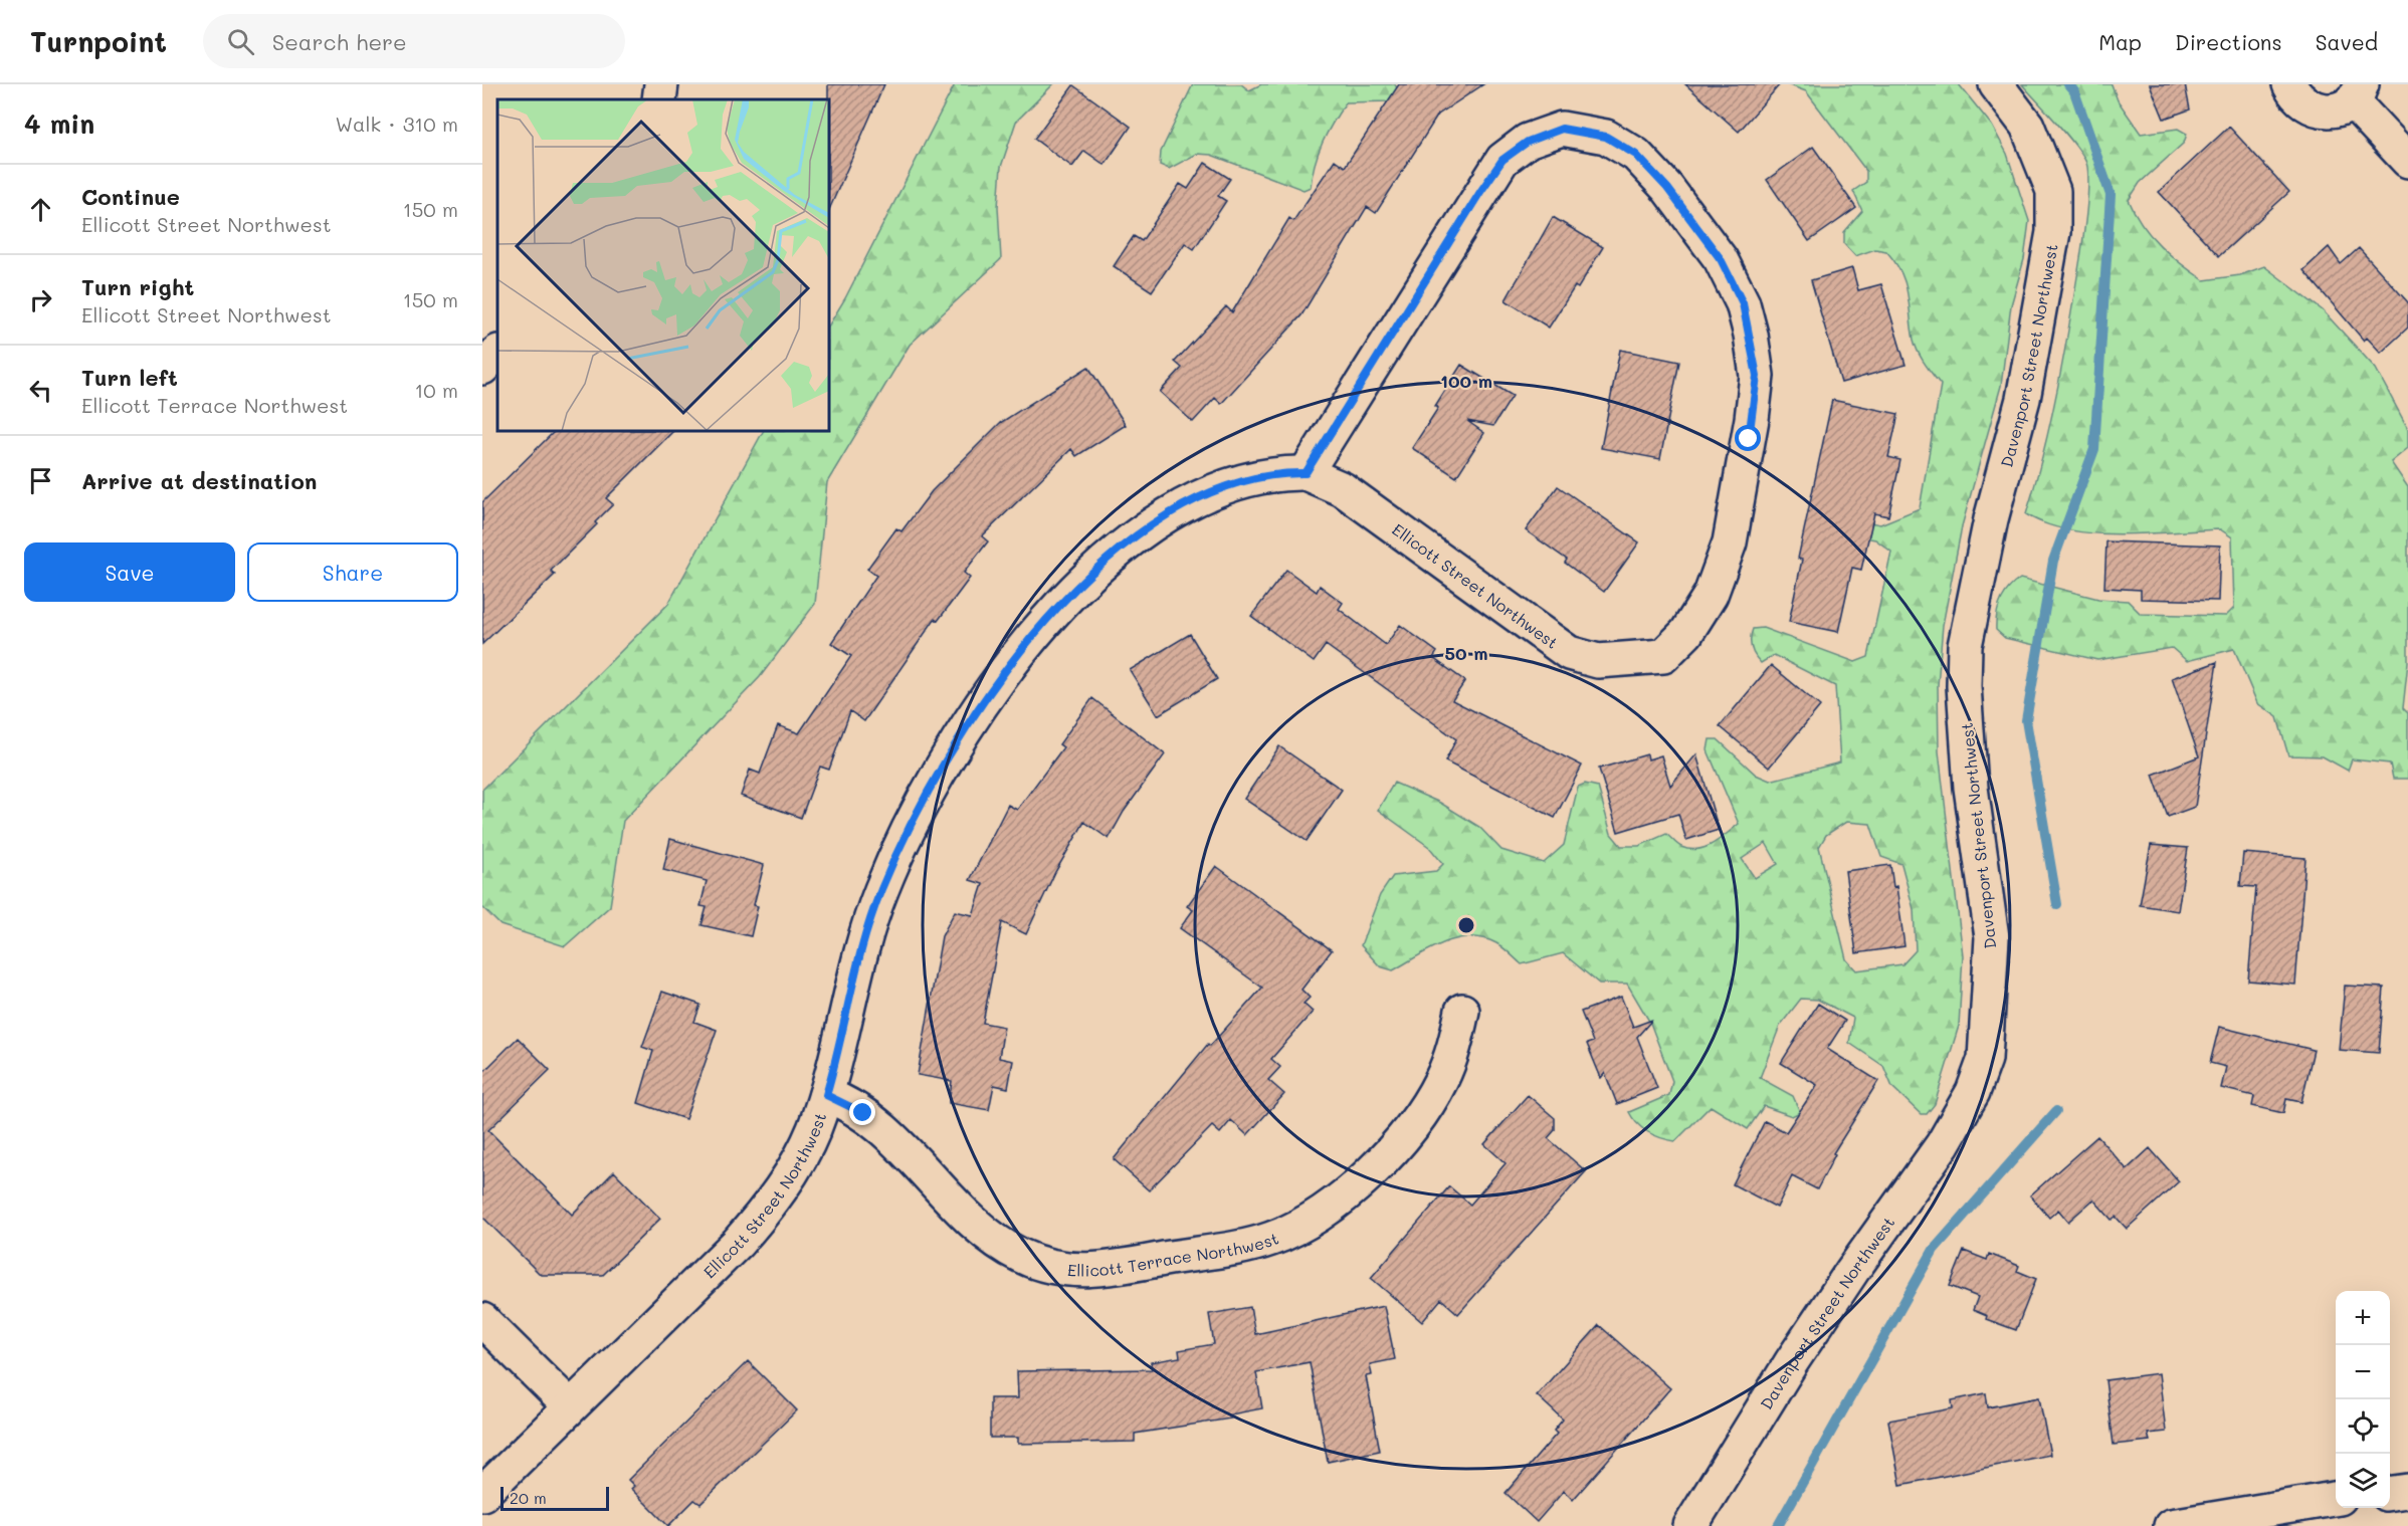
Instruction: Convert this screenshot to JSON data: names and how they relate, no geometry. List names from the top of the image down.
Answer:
{
  "streets": {
    "street": ["Davenport Street Northwest", "Ellicott Street Northwest", "Ellicott Terrace Northwest"]
  },
  "crossings": [
    ["Ellicott Street Northwest", "Ellicott Terrace Northwest"]
  ],
  "scale_bar": "20 m",
  "page": {
    "header": "Turnpoint",
    "search": "Search here",
    "nav": ["Map", "Directions", "Saved"],
    "heading": ["4 min", "Walk · 310 m"],
    "list": [
      ["Continue", "Ellicott Street Northwest", "150 m"],
      ["Turn right", "Ellicott Street Northwest", "150 m"],
      ["Turn left", "Ellicott Terrace Northwest", "10 m"],
      "Arrive at destination"
    ],
    "buttons": ["Save", "Share"],
    "map_buttons": ["+", "−"],
    "scale": "20 m"
  },
  "rings": ["100 m", "50 m"]
}
